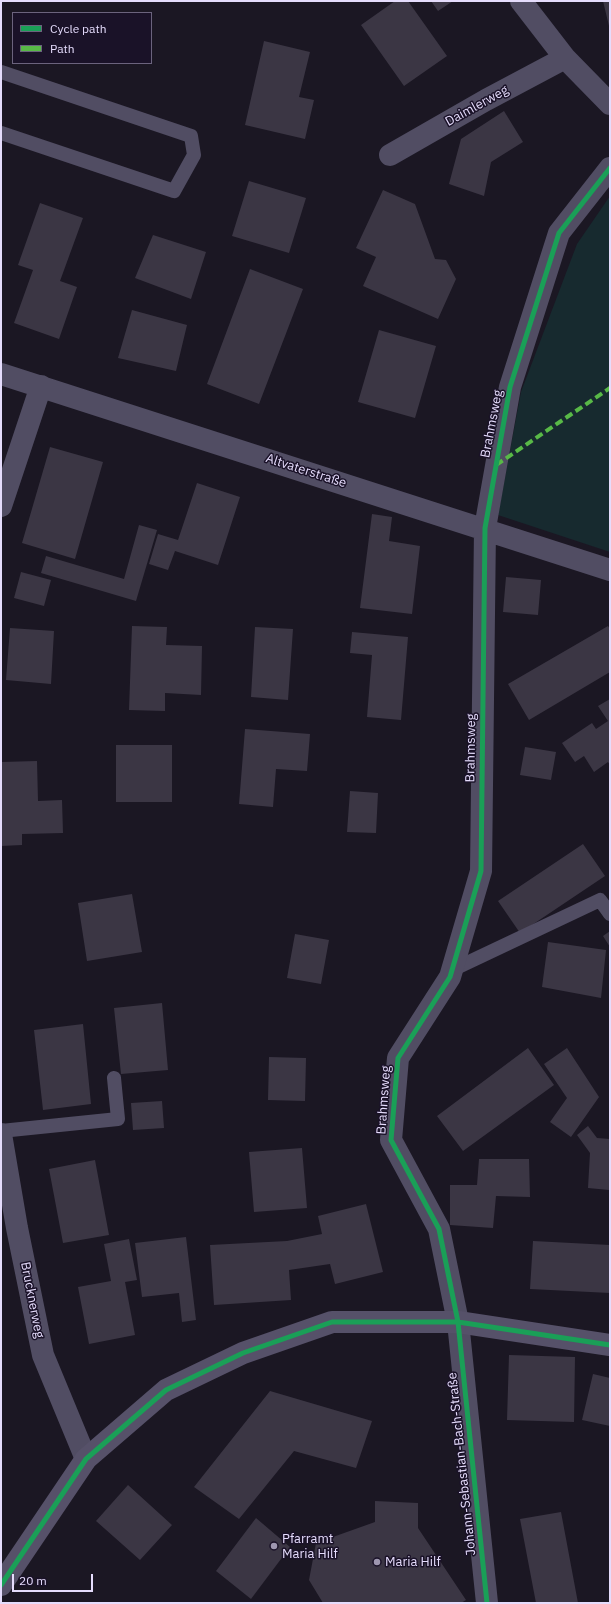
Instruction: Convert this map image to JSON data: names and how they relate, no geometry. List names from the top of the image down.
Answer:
{
  "streets": {
    "street": [
      "Daimlerweg",
      "Brahmsweg",
      "Altvaterstraße",
      "Brucknerweg",
      "Johann-Sebastian-Bach-Straße"
    ]
  },
  "crossings": [
    ["Brahmsweg", "Altvaterstraße"],
    ["Brahmsweg", "Johann-Sebastian-Bach-Straße"]
  ],
  "places": ["Pfarramt Maria Hilf", "Maria Hilf"],
  "legend": ["Cycle path", "Path"],
  "scale_bar": "20 m"
}
